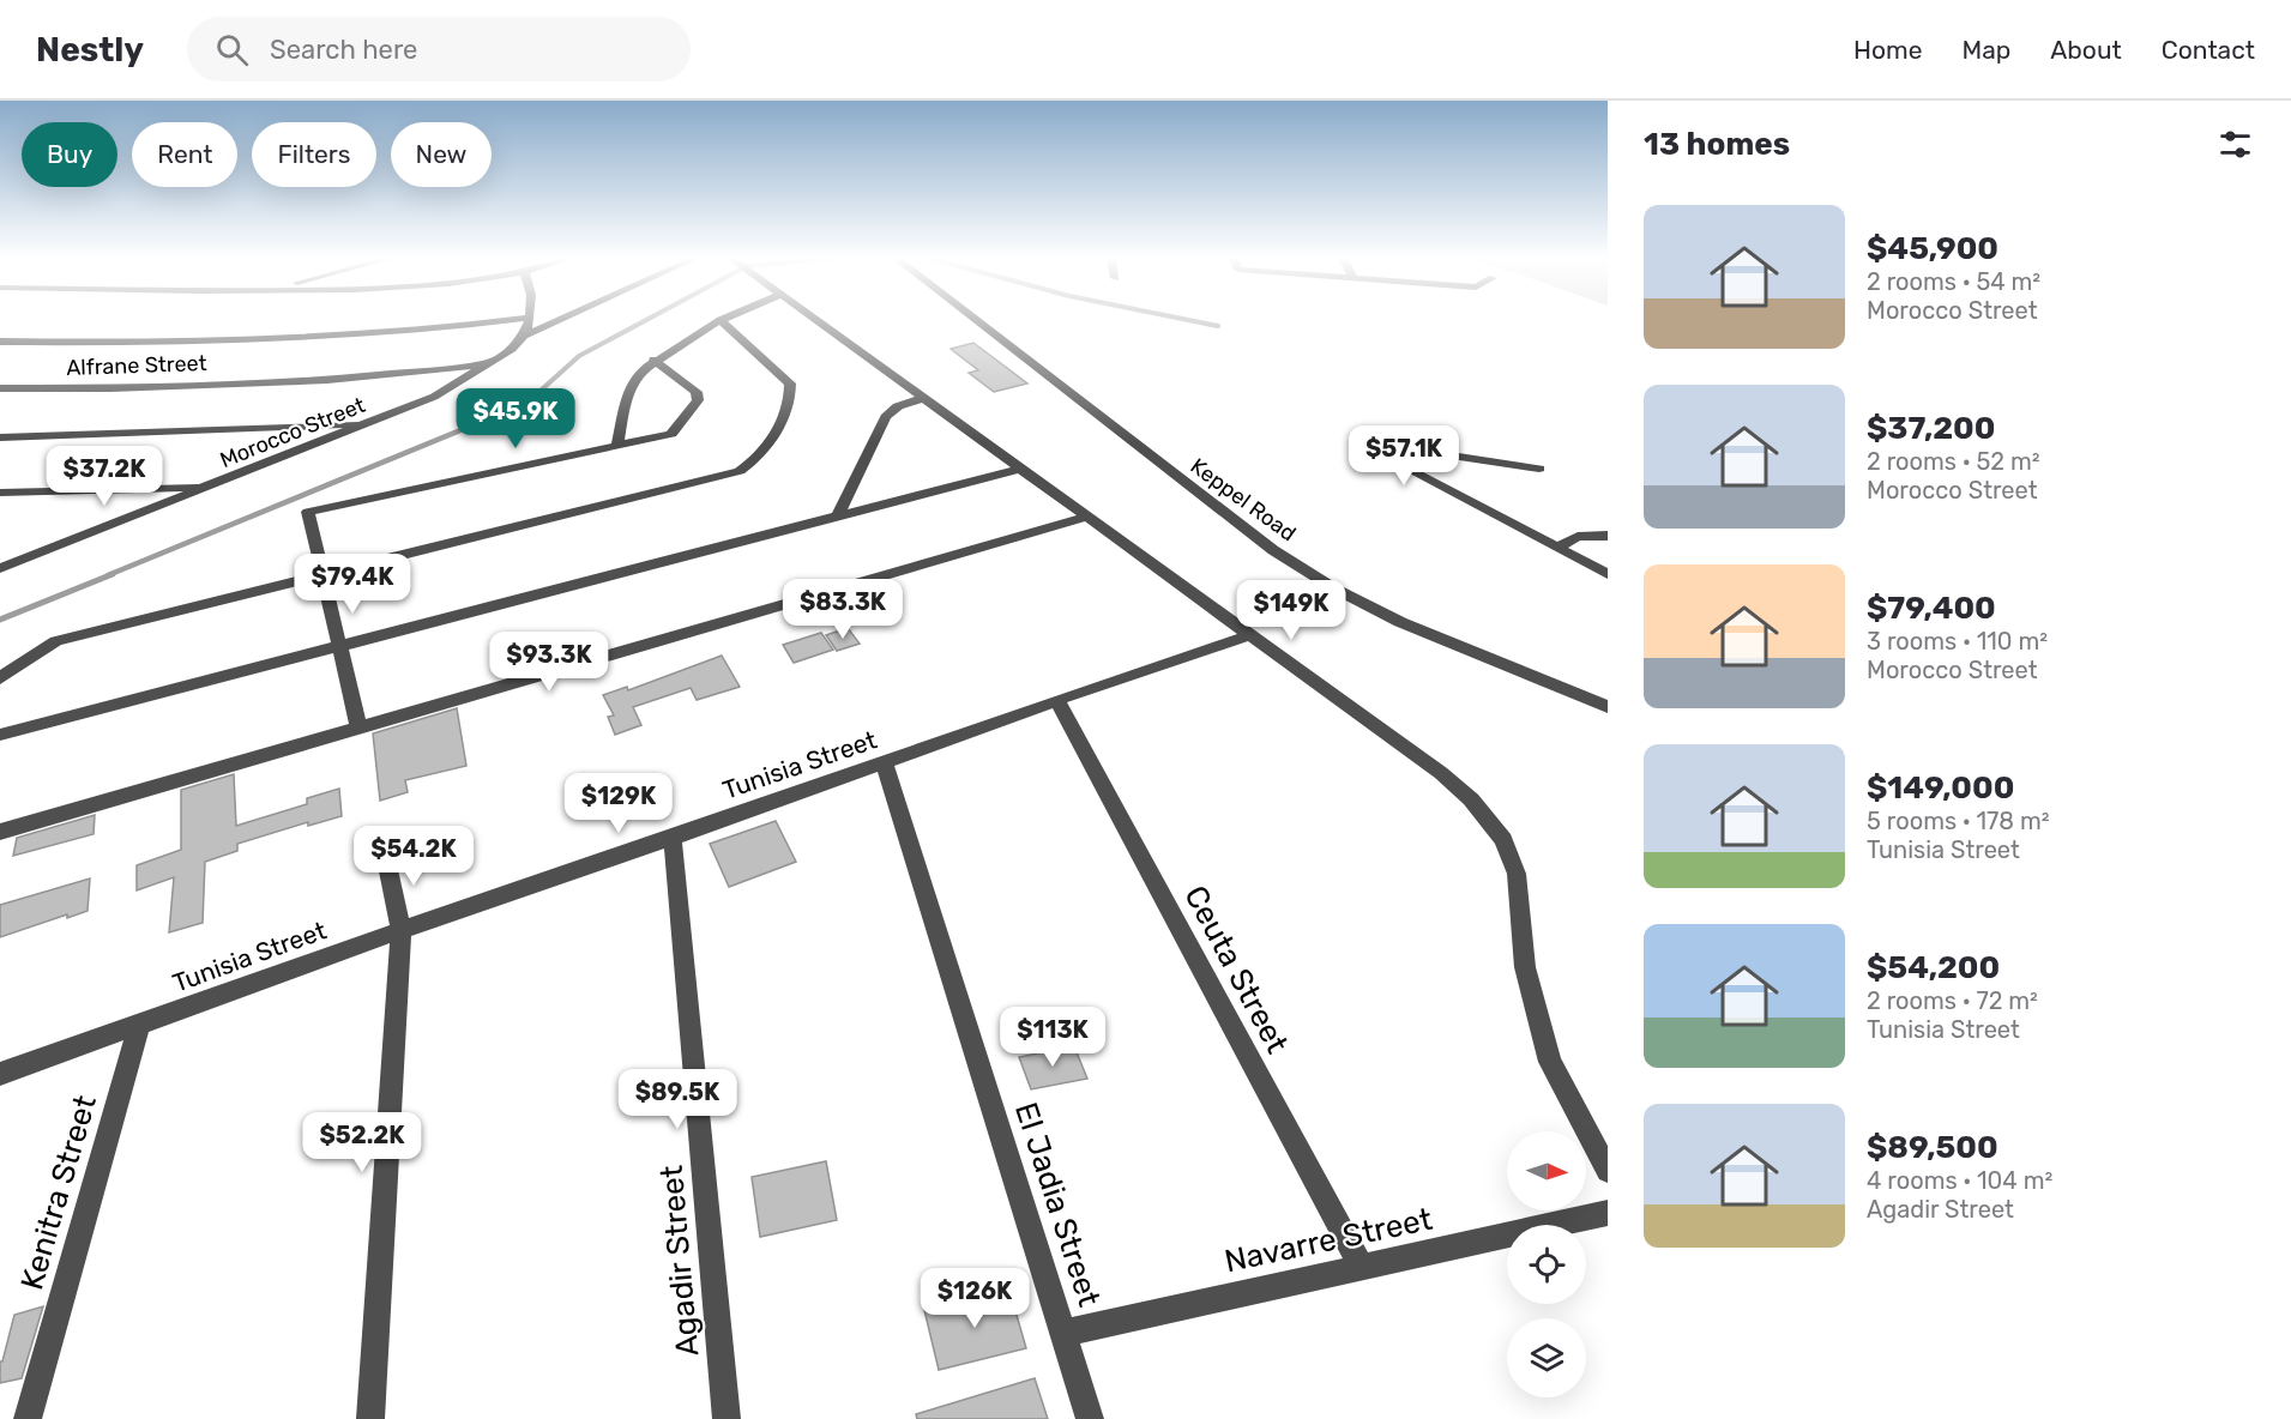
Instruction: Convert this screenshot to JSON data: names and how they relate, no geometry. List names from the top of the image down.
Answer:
{
  "streets": {
    "street": [
      "Alfrane Street",
      "Morocco Street",
      "Keppel Road",
      "Tunisia Street",
      "Ceuta Street",
      "Kenitra Street",
      "El Jadia Street",
      "Navarre Street",
      "Agadir Street"
    ]
  },
  "crossings": [
    ["Alfrane Street", "Morocco Street"],
    ["Tunisia Street", "Ceuta Street"],
    ["Tunisia Street", "Kenitra Street"],
    ["Tunisia Street", "El Jadia Street"],
    ["Tunisia Street", "Agadir Street"],
    ["Ceuta Street", "Navarre Street"],
    ["El Jadia Street", "Navarre Street"]
  ],
  "north": "right",
  "page": {
    "header": "Nestly",
    "search": "Search here",
    "nav": [
      "Home",
      "Map",
      "About",
      "Contact"
    ],
    "heading": "13 homes",
    "chip": [
      "Buy",
      "Rent",
      "Filters",
      "New"
    ],
    "list": [
      {
        "name": "$45,900",
        "note": "2 rooms · 54 m² · Morocco Street"
      },
      {
        "name": "$37,200",
        "note": "2 rooms · 52 m² · Morocco Street"
      },
      {
        "name": "$79,400",
        "note": "3 rooms · 110 m² · Morocco Street"
      },
      {
        "name": "$149,000",
        "note": "5 rooms · 178 m² · Tunisia Street"
      },
      {
        "name": "$54,200",
        "note": "2 rooms · 72 m² · Tunisia Street"
      },
      {
        "name": "$89,500",
        "note": "4 rooms · 104 m² · Agadir Street"
      }
    ],
    "price": [
      "$45.9K",
      "$57.1K",
      "$37.2K",
      "$79.4K",
      "$83.3K",
      "$149K",
      "$93.3K",
      "$129K",
      "$54.2K",
      "$113K",
      "$89.5K",
      "$52.2K",
      "$126K"
    ]
  }
}
